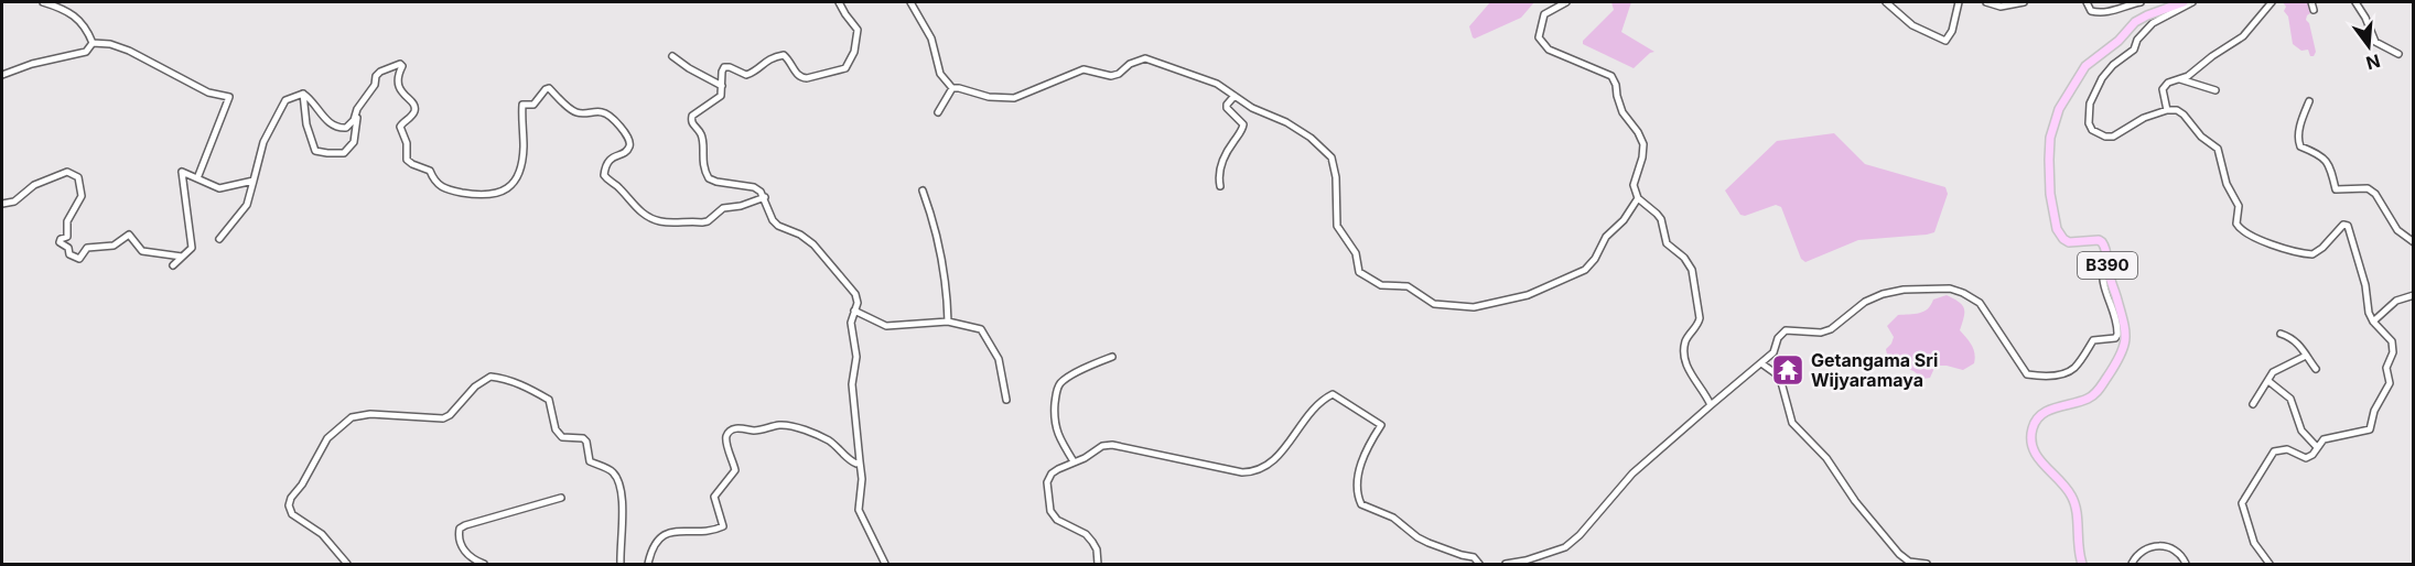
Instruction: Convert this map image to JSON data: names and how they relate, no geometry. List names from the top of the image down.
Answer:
{
  "streets": {
    "main road": ["B390"]
  },
  "places": {
    "temple": ["Getangama Sri Wijyaramaya"]
  },
  "north": "bottom"
}
